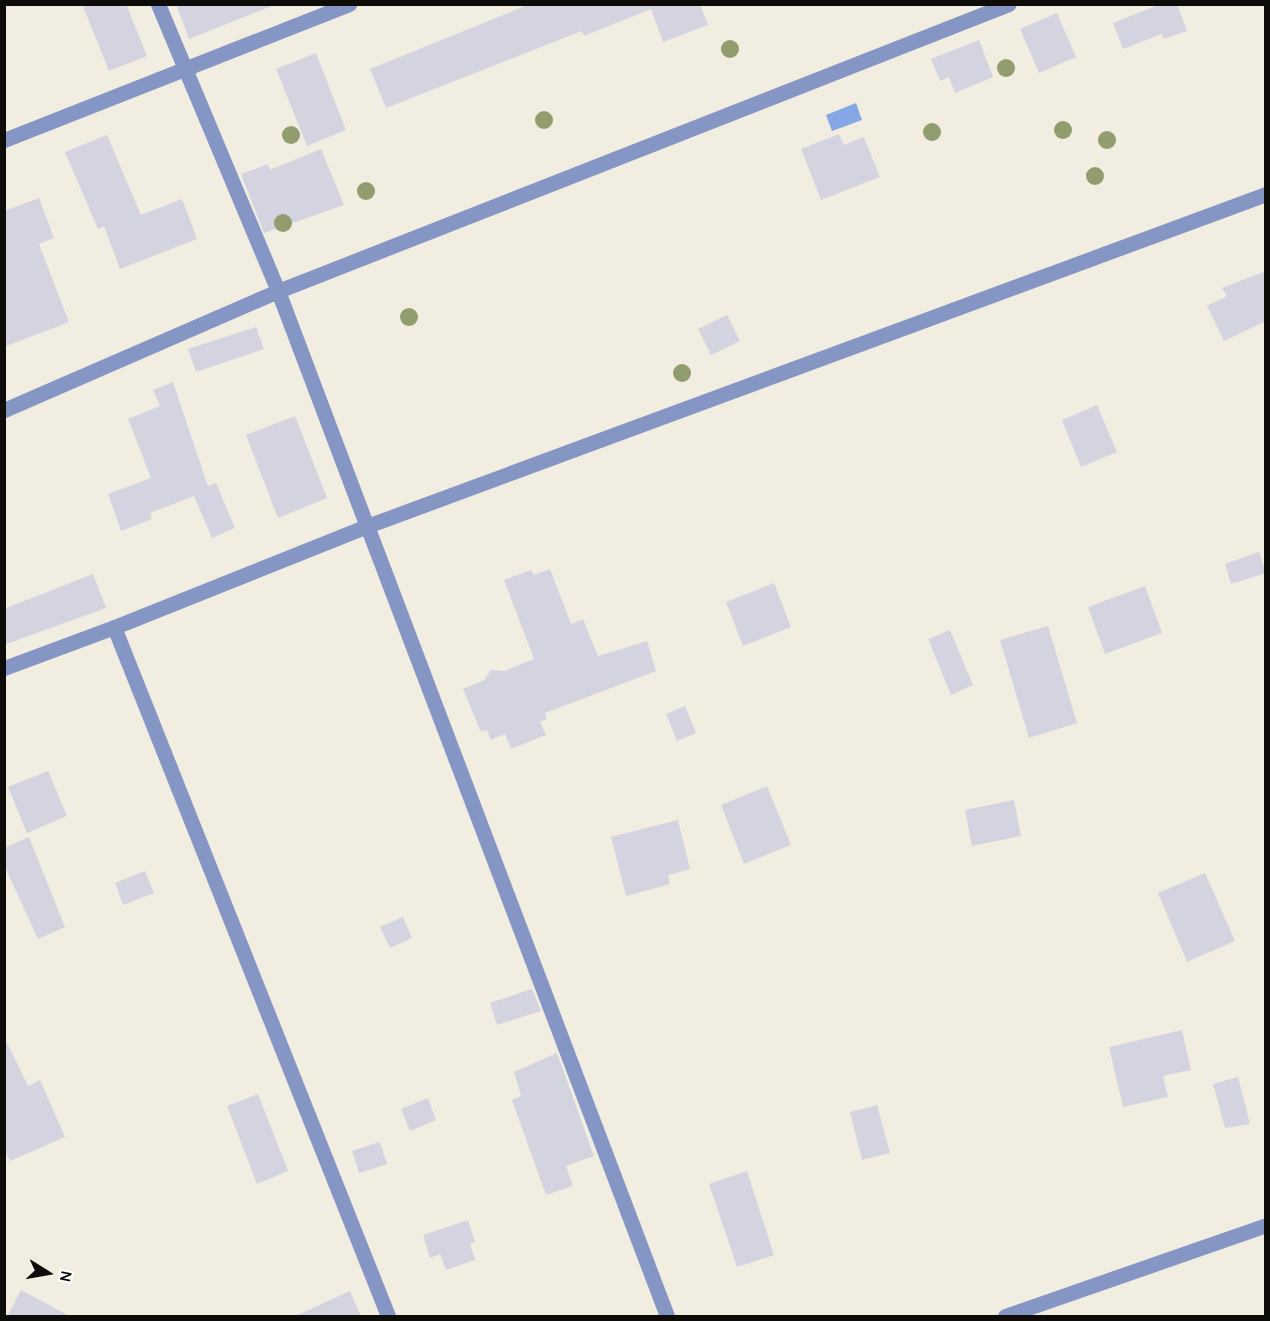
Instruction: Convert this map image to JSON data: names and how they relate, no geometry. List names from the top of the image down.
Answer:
{
  "north": "right"
}
